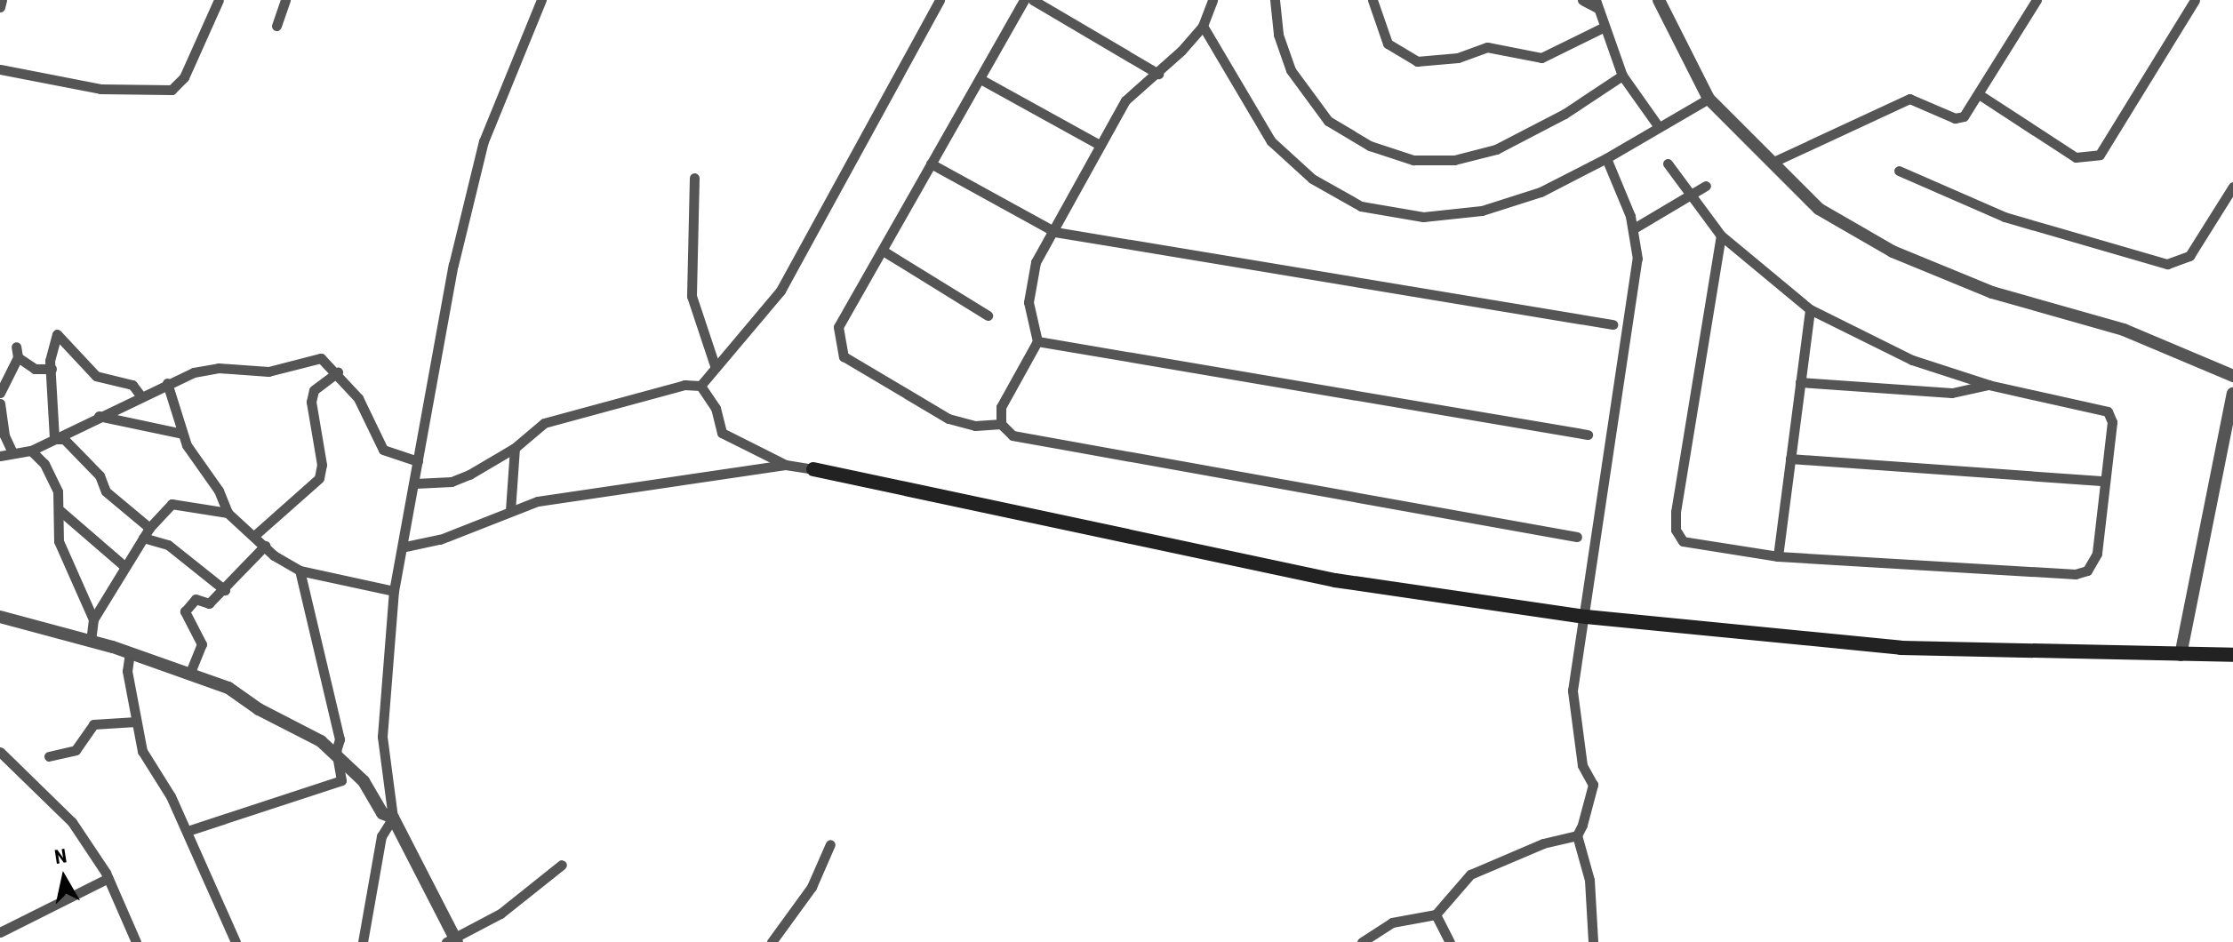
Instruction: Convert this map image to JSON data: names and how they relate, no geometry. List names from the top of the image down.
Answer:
{
  "north": "top"
}
